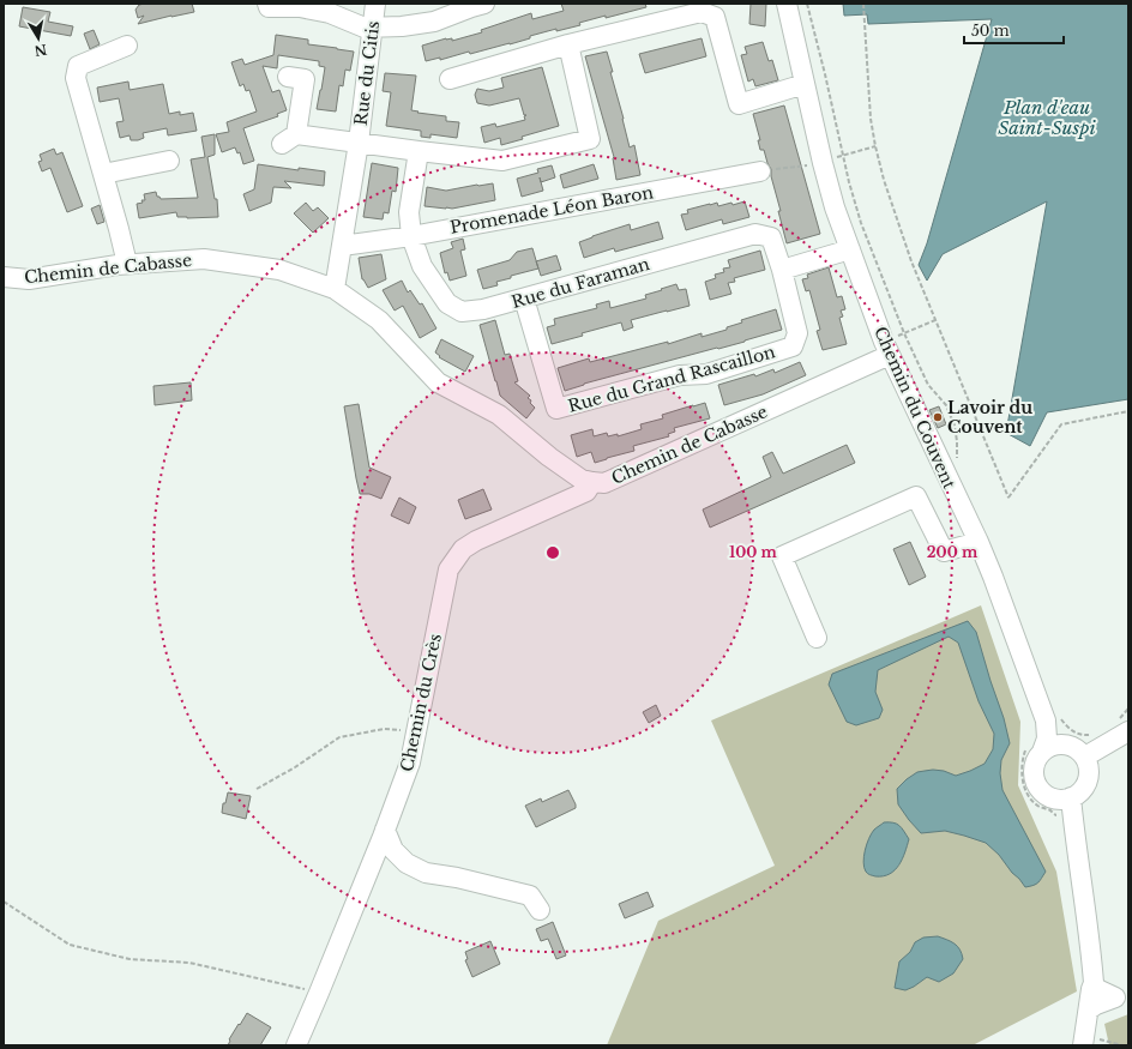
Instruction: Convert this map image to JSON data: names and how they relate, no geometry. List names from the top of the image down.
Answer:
{
  "streets": {
    "street": [
      "Rue du Citis",
      "Promenade Léon Baron",
      "Chemin de Cabasse",
      "Rue du Faraman",
      "Rue du Grand Rascaillon",
      "Chemin du Couvent",
      "Chemin du Crès"
    ]
  },
  "crossings": [
    ["Rue du Citis", "Promenade Léon Baron"],
    ["Rue du Citis", "Chemin de Cabasse"],
    ["Promenade Léon Baron", "Rue du Faraman"],
    ["Chemin de Cabasse", "Chemin du Couvent"],
    ["Chemin de Cabasse", "Chemin du Crès"],
    ["Rue du Faraman", "Rue du Grand Rascaillon"]
  ],
  "water": ["Plan d'eau Saint-Suspi"],
  "places": ["Lavoir du Couvent"],
  "scale_bar": "50 m",
  "north": "bottom",
  "rings": ["100 m", "200 m"]
}
